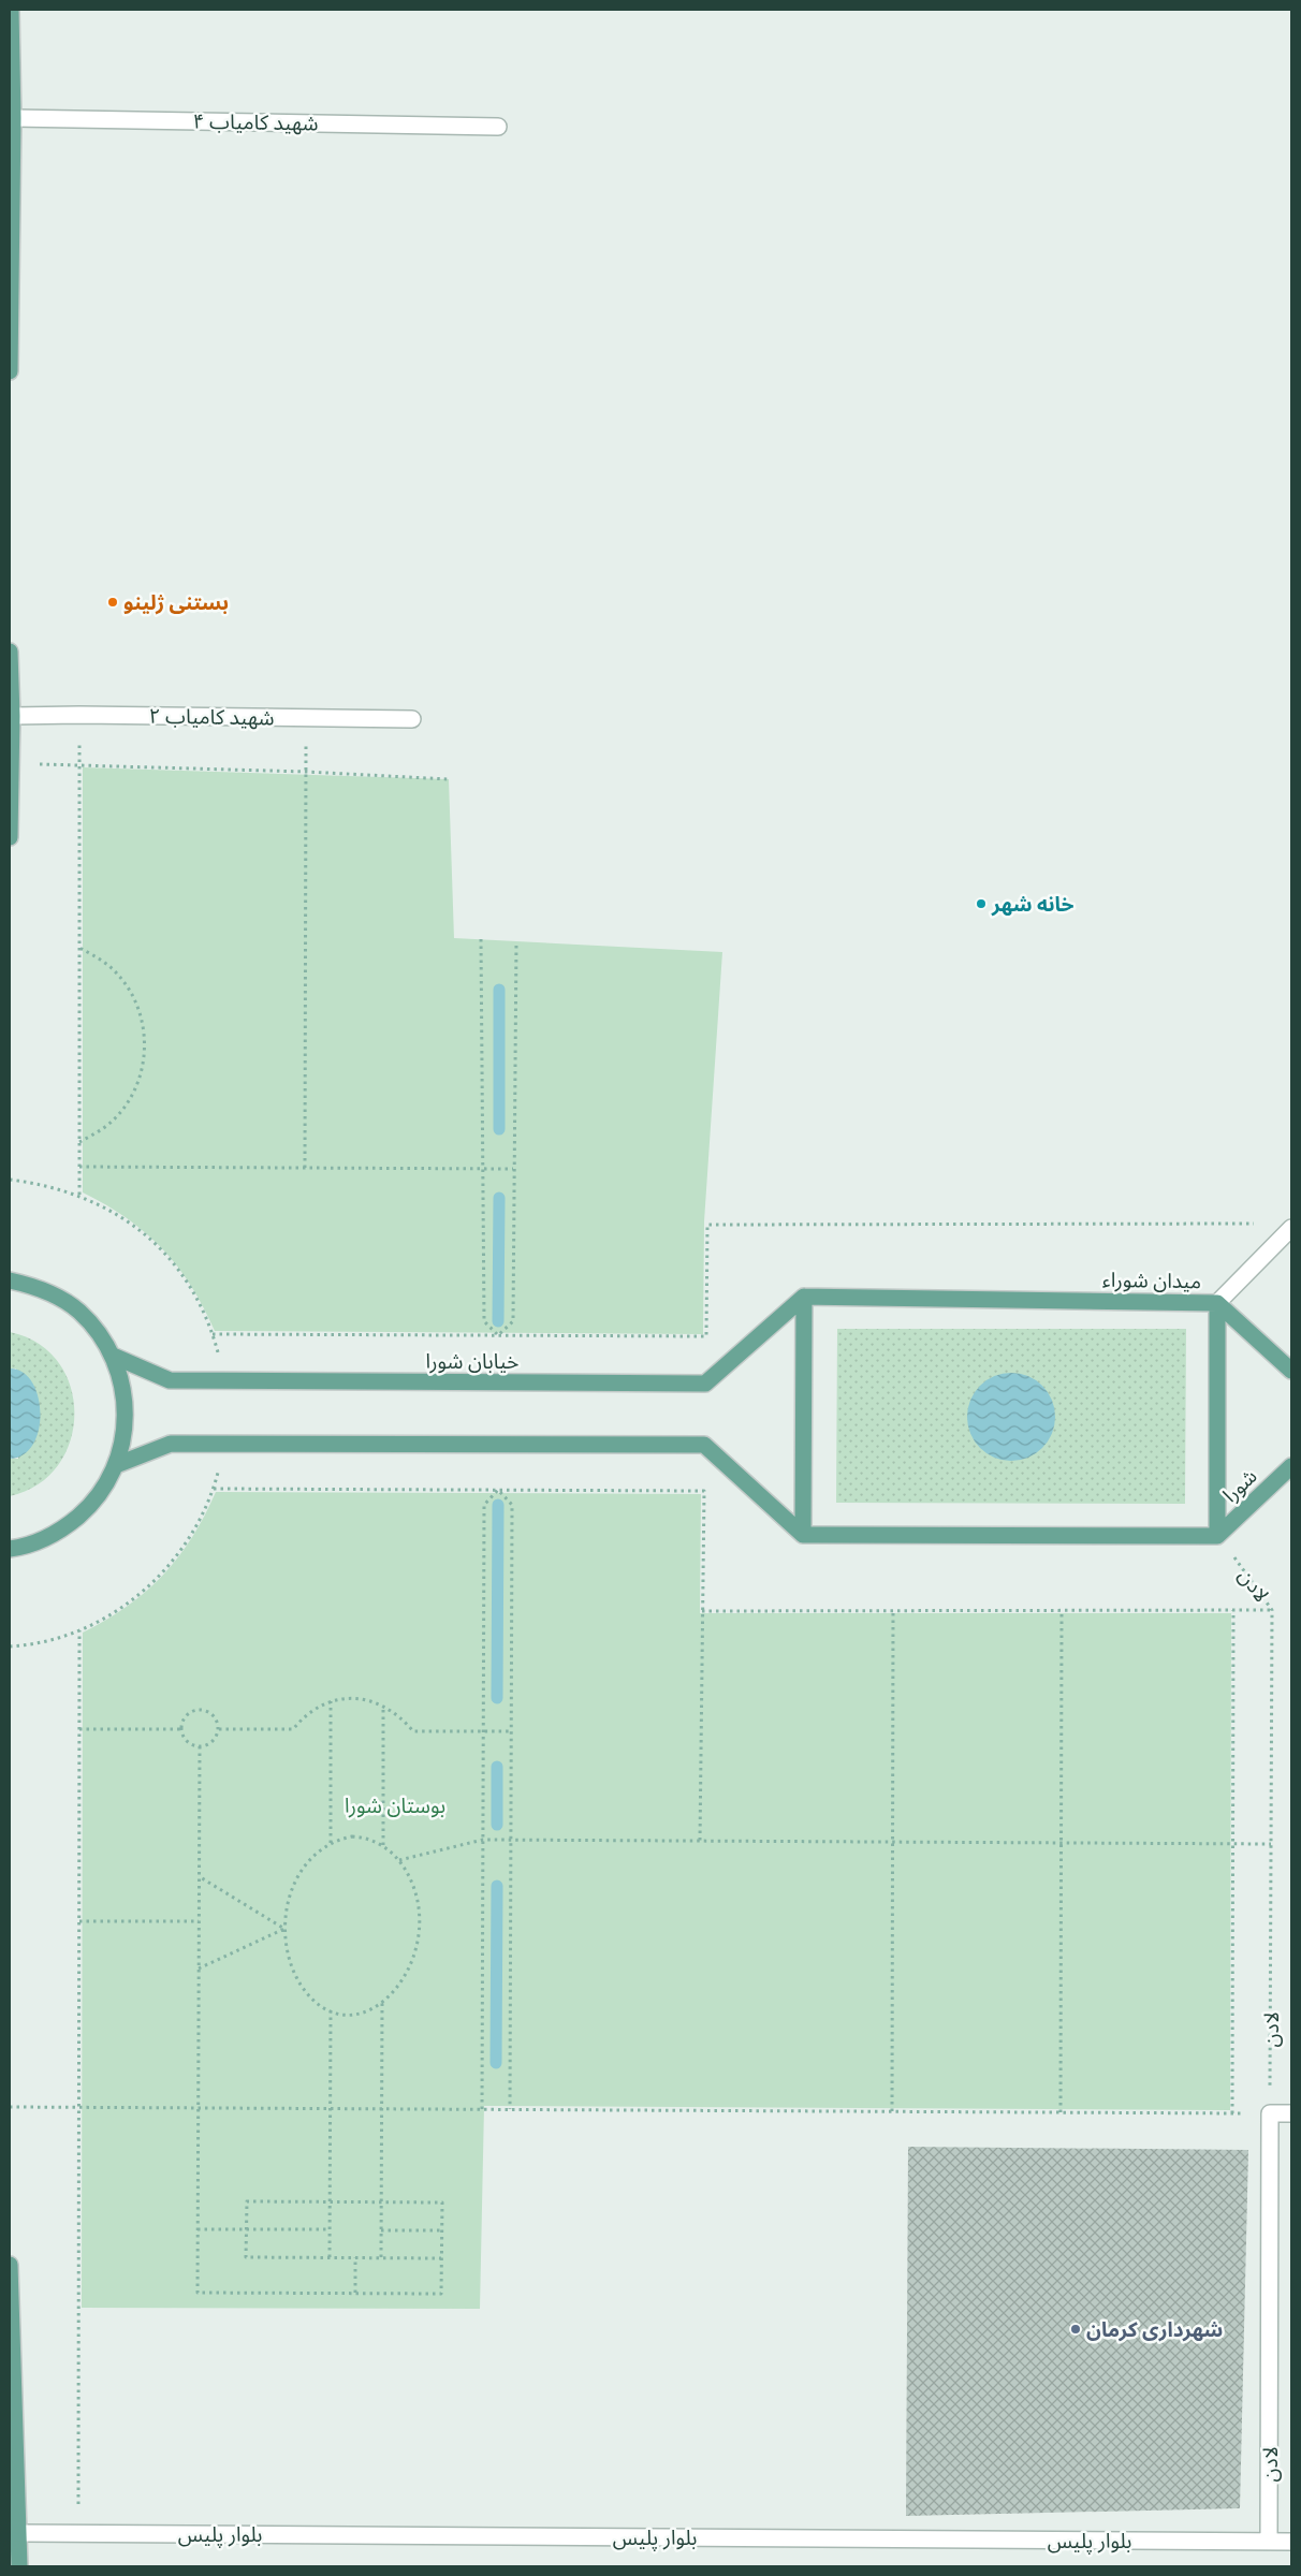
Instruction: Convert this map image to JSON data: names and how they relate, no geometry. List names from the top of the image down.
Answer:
{
  "streets": {
    "main road": ["میدان شوراء", "خیابان شورا", "شورا"],
    "street": [
      "شهید کامیاب ۴",
      "شهید کامیاب ۲",
      "لادن",
      "بلوار پلیس"
    ]
  },
  "crossings": [
    ["میدان شوراء", "خیابان شورا"],
    ["میدان شوراء", "شورا"],
    ["میدان شوراء", "لادن"],
    ["شورا", "لادن"],
    ["لادن", "بلوار پلیس"]
  ],
  "parks": ["بوستان شورا"],
  "places": ["بستنی ژلینو", "خانه شهر", "شهرداری کرمان"]
}
